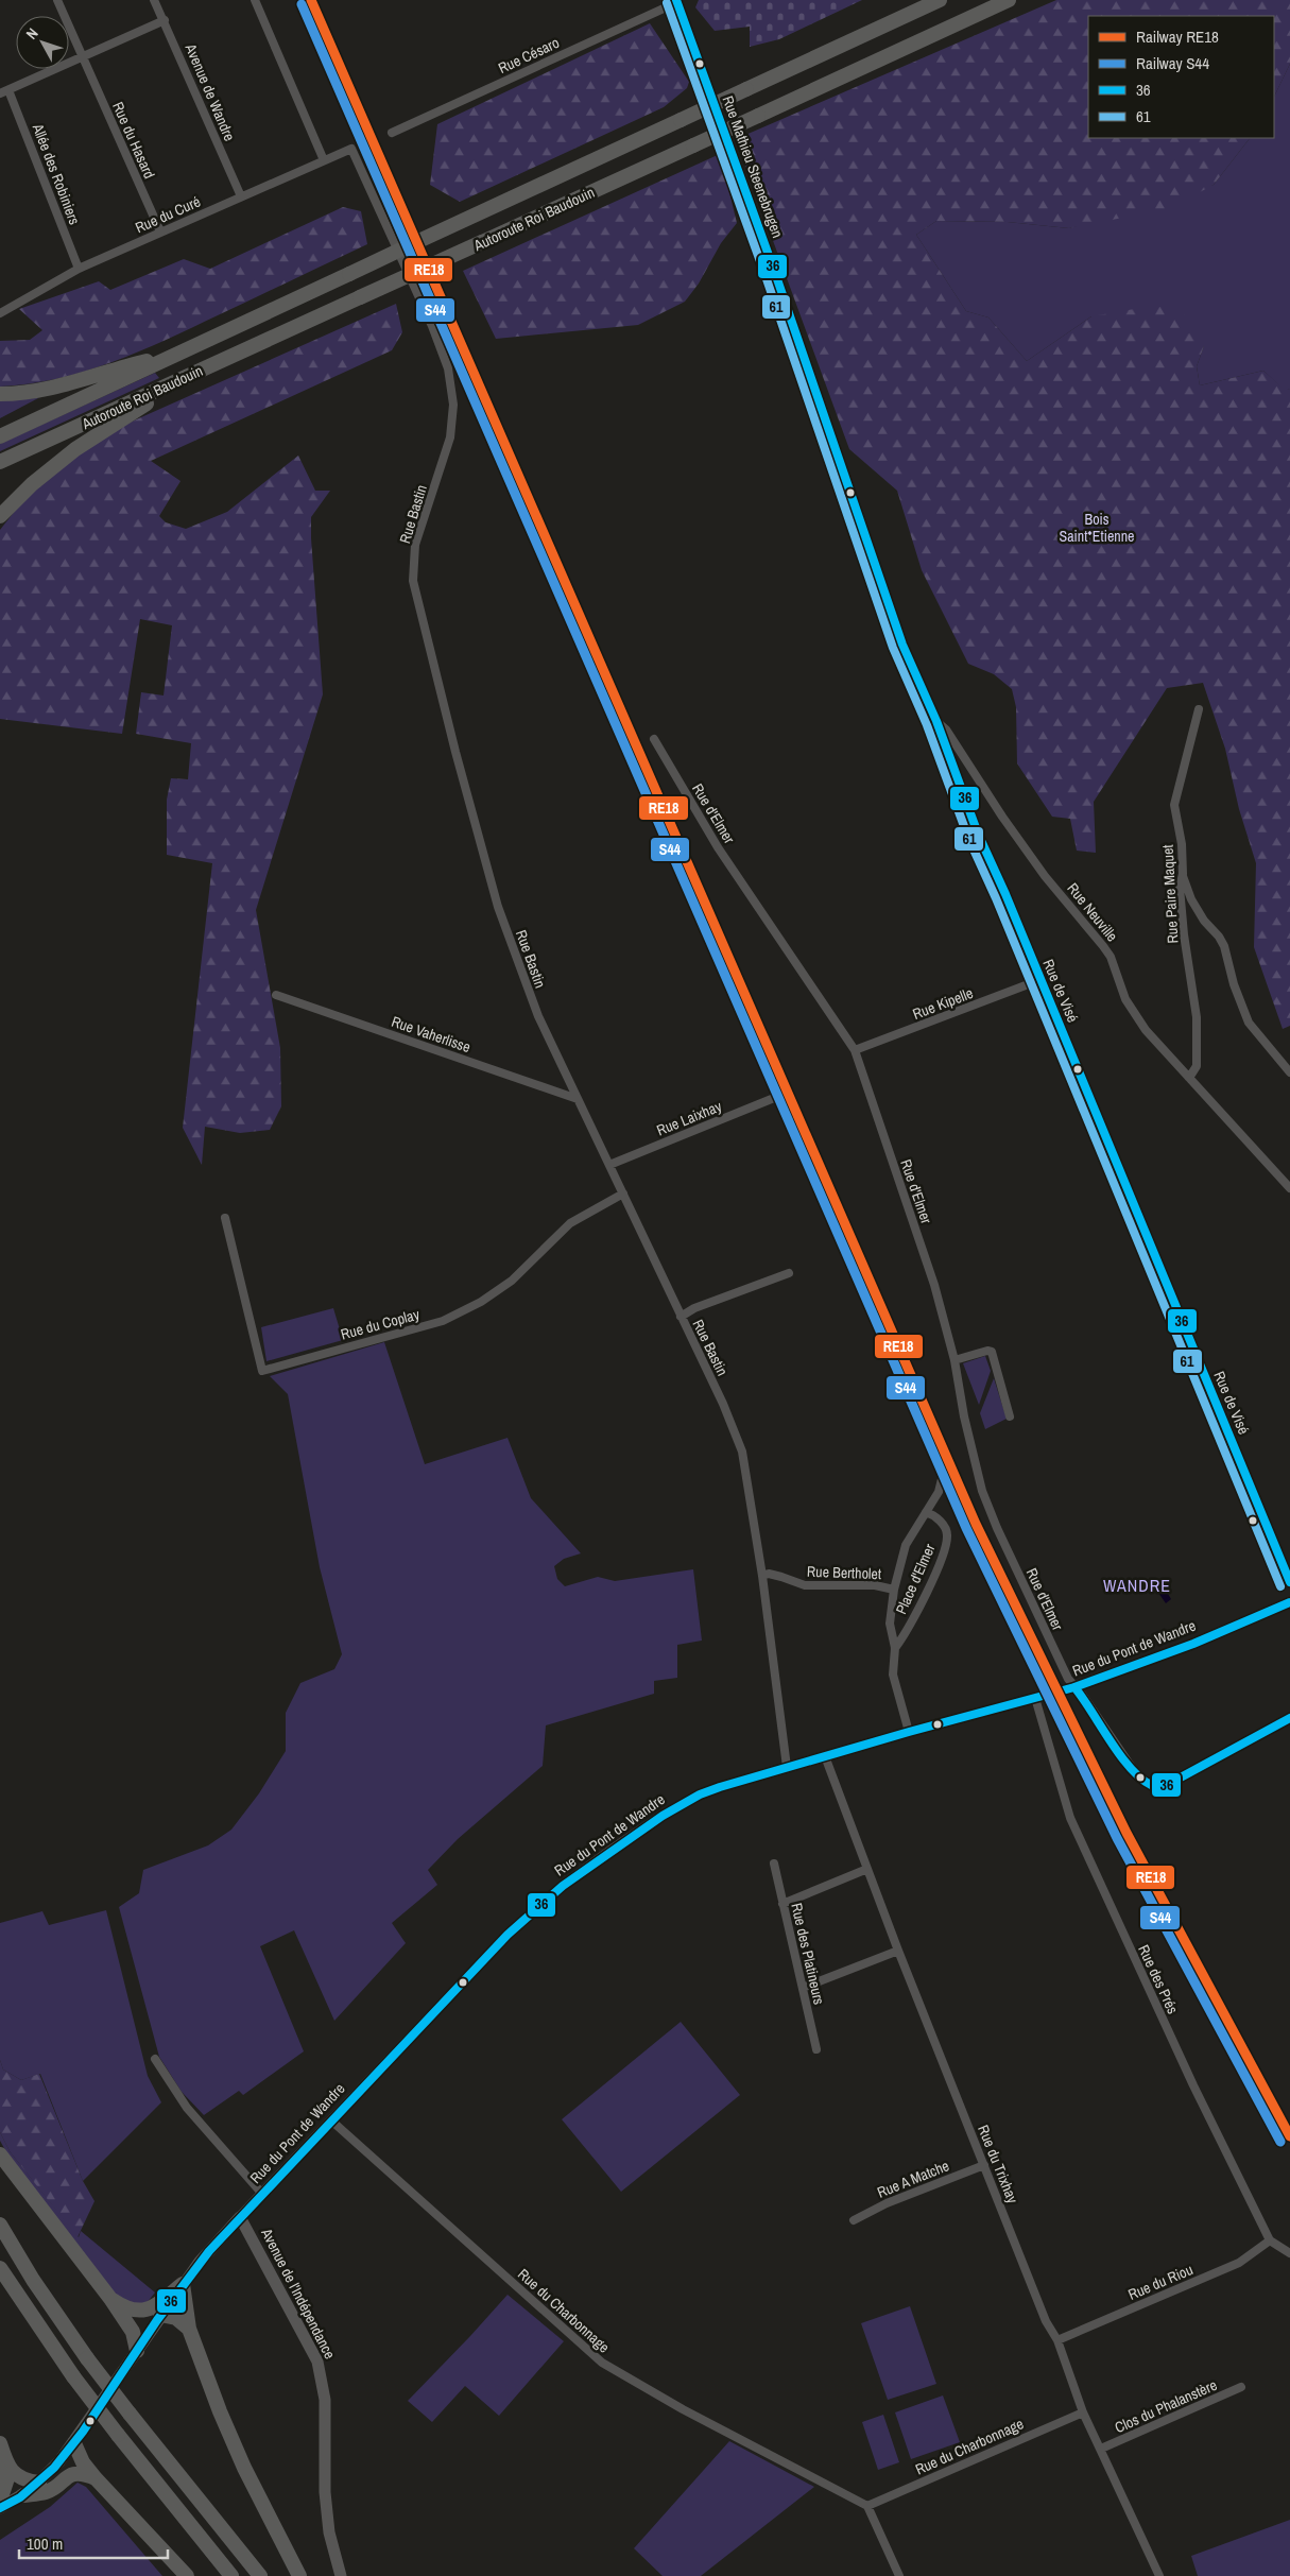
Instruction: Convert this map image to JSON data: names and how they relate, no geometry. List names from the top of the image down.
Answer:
{
  "streets": {
    "highway": ["Autoroute Roi Baudouin"],
    "main road": ["Rue du Pont de Wandre", "Avenue de l'Indépendance"],
    "street": [
      "Rue Césaro",
      "Avenue de Wandre",
      "Rue du Hasard",
      "Rue Mathieu Steenebrugen",
      "Allée des Robiniers",
      "Rue du Curé",
      "Rue Bastin",
      "Rue d'Elmer",
      "Rue Paire Maquet",
      "Rue Neuville",
      "Rue de Visé",
      "Rue Kipelle",
      "Rue Vaherlisse",
      "Rue Laixhay",
      "Rue du Coplay",
      "Rue Bertholet",
      "Place d'Elmer",
      "Rue des Platineurs",
      "Rue des Prés",
      "Rue du Trixhay",
      "Rue A Matche",
      "Rue du Riou",
      "Rue du Charbonnage",
      "Clos du Phalanstère"
    ]
  },
  "crossings": [
    ["Rue Césaro", "Rue Mathieu Steenebrugen"],
    ["Avenue de Wandre", "Rue du Curé"],
    ["Rue du Hasard", "Rue du Curé"],
    ["Rue Mathieu Steenebrugen", "Rue de Visé"],
    ["Allée des Robiniers", "Rue du Curé"],
    ["Rue du Curé", "Rue Bastin"],
    ["Rue Bastin", "Rue Vaherlisse"],
    ["Rue Bastin", "Rue Laixhay"],
    ["Rue Bastin", "Rue du Coplay"],
    ["Rue Bastin", "Rue Bertholet"],
    ["Rue Bastin", "Rue du Pont de Wandre"],
    ["Rue d'Elmer", "Rue Kipelle"],
    ["Rue d'Elmer", "Rue du Pont de Wandre"],
    ["Rue Paire Maquet", "Rue Neuville"],
    ["Rue Neuville", "Rue de Visé"],
    ["Rue de Visé", "Rue Kipelle"],
    ["Rue Bertholet", "Place d'Elmer"],
    ["Place d'Elmer", "Rue du Pont de Wandre"],
    ["Rue du Pont de Wandre", "Rue des Prés"],
    ["Rue du Pont de Wandre", "Rue du Trixhay"],
    ["Rue du Pont de Wandre", "Avenue de l'Indépendance"],
    ["Rue du Pont de Wandre", "Rue du Charbonnage"],
    ["Rue des Prés", "Rue du Riou"],
    ["Rue du Trixhay", "Rue A Matche"],
    ["Rue du Trixhay", "Rue du Riou"],
    ["Rue du Trixhay", "Rue du Charbonnage"],
    ["Rue du Trixhay", "Clos du Phalanstère"]
  ],
  "districts": ["WANDRE"],
  "parks": ["Bois Saint*Etienne"],
  "lines": [
    "rail line RE18",
    "transit line 36",
    "transit line 61",
    "rail line S44"
  ],
  "legend": [
    "Railway RE18",
    "Railway S44",
    "36",
    "61"
  ],
  "scale_bar": "100 m",
  "north": "top left"
}
